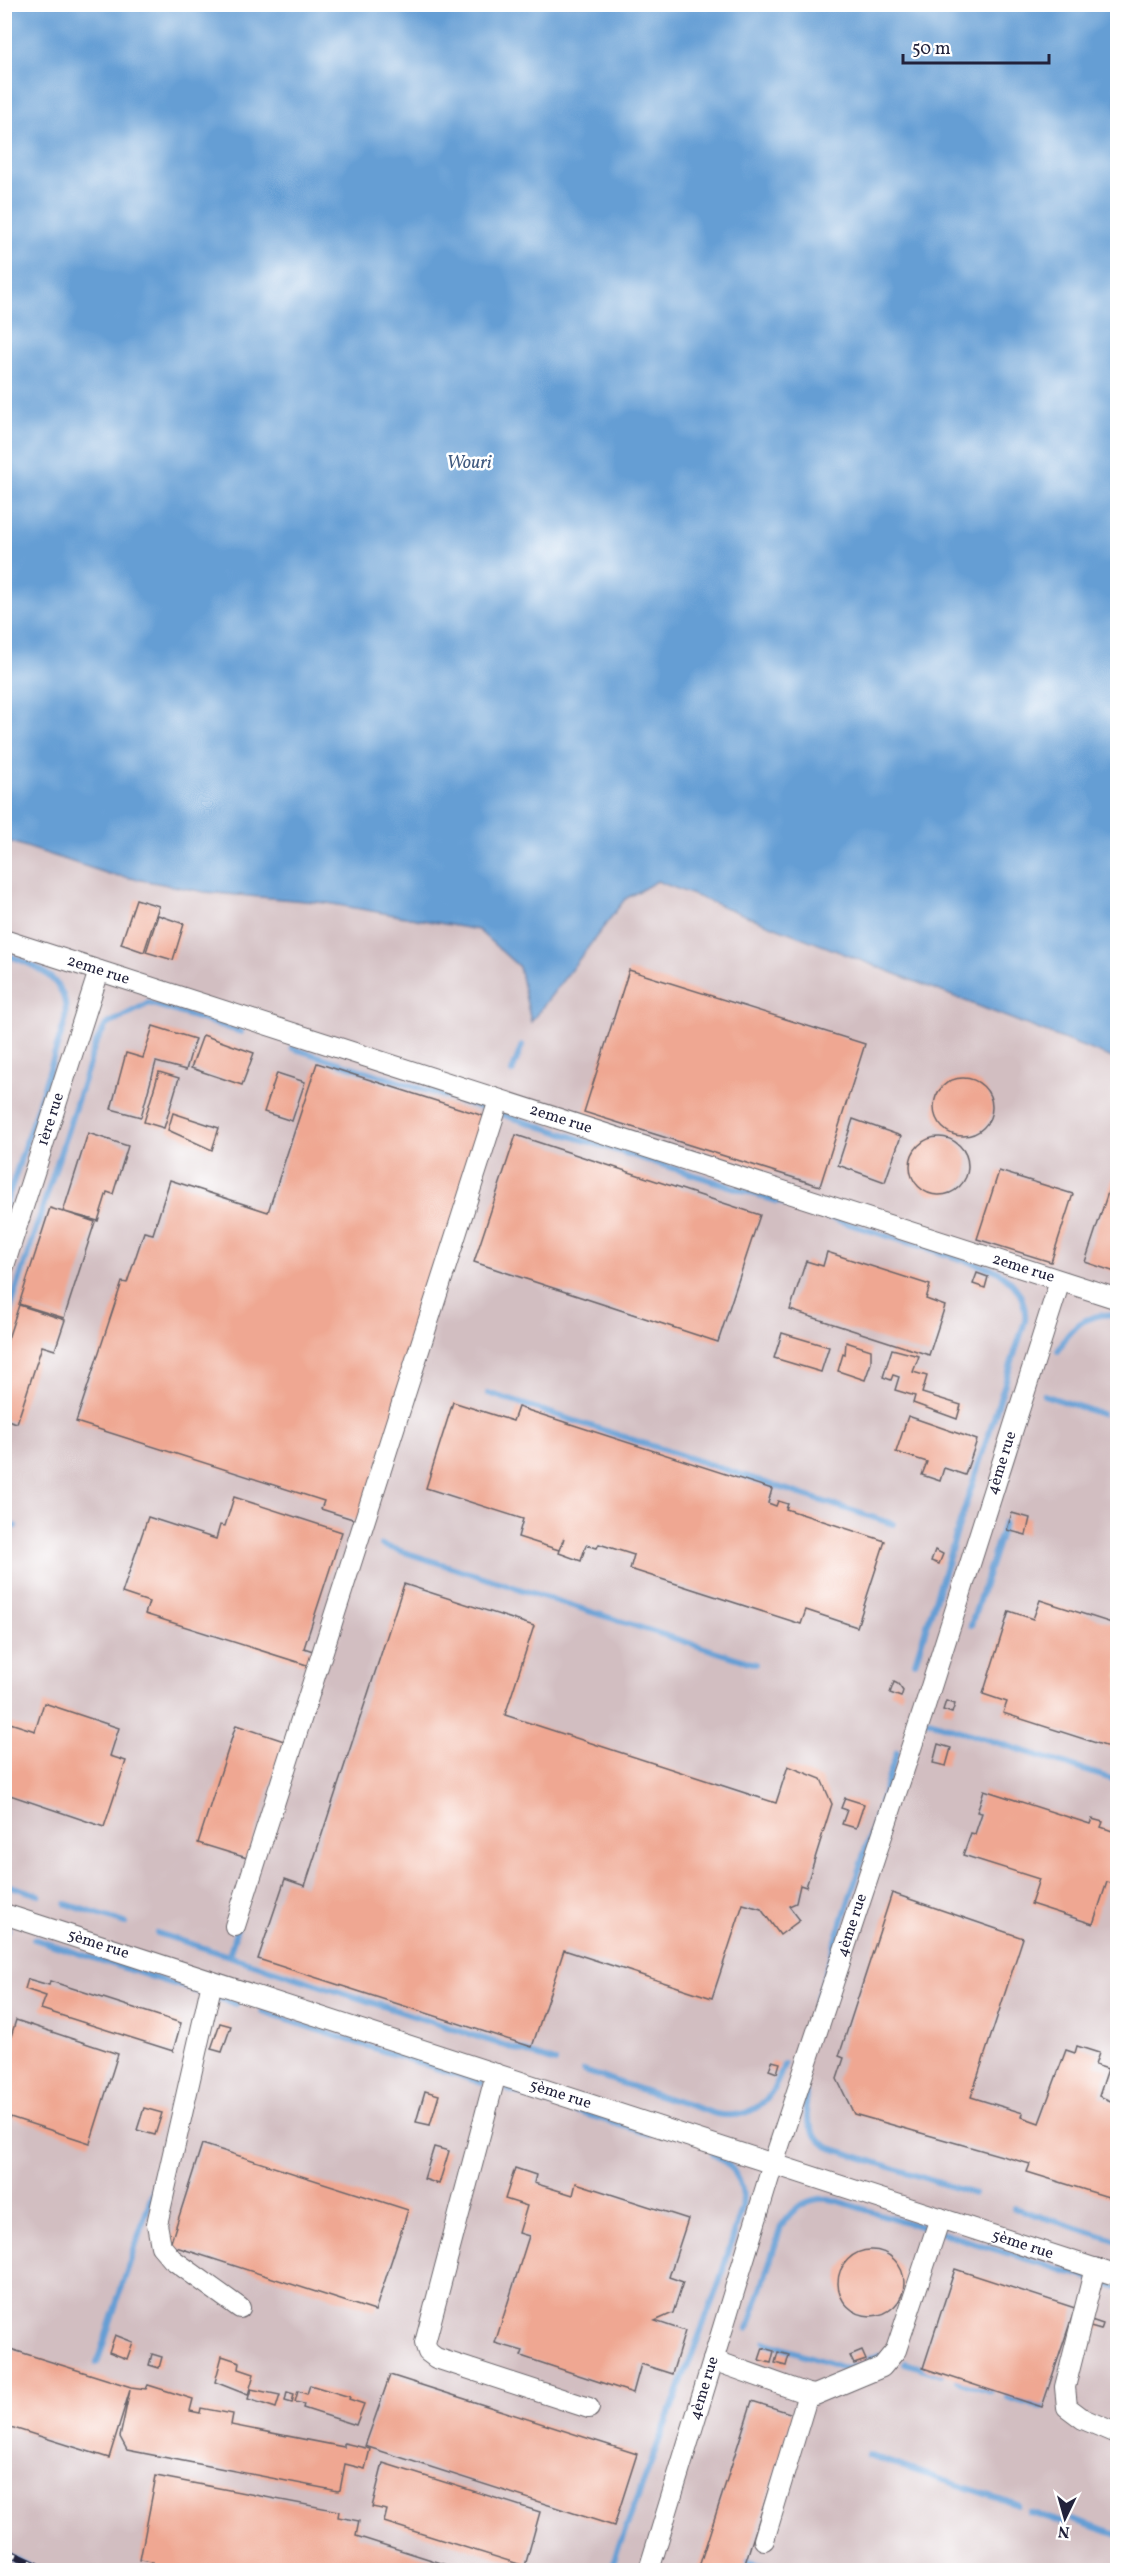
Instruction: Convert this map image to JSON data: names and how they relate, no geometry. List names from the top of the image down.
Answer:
{
  "streets": {
    "street": [
      "2eme rue",
      "1ère rue",
      "4ème rue",
      "5ème rue"
    ]
  },
  "crossings": [
    ["2eme rue", "1ère rue"],
    ["2eme rue", "4ème rue"],
    ["4ème rue", "5ème rue"]
  ],
  "water": ["Wouri"],
  "scale_bar": "50 m",
  "north": "bottom"
}
